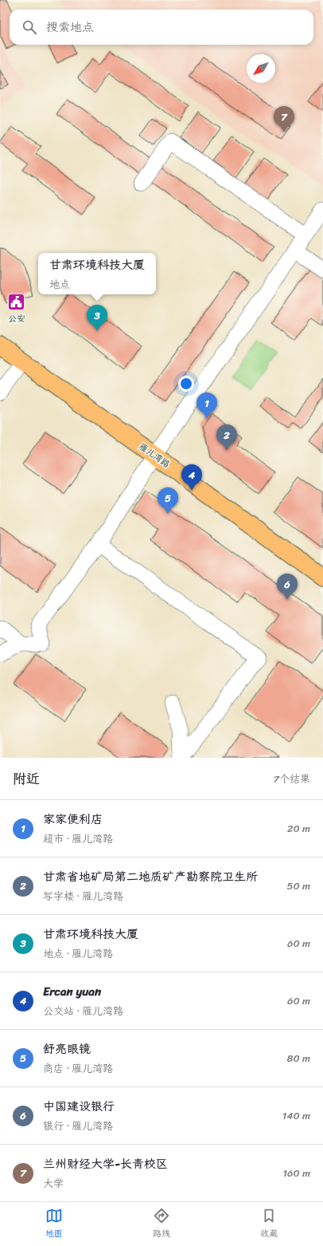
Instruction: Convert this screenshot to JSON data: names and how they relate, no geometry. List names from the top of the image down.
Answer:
{
  "streets": {
    "main road": ["雁儿湾路"]
  },
  "places": {
    "public building": ["公安"]
  },
  "north": "bottom left",
  "page": {
    "search": "搜索地点",
    "pins": [
      "7",
      "3",
      "1",
      "2",
      "4",
      "5",
      "6"
    ],
    "popup": ["甘肃环境科技大厦", "地点"],
    "heading": ["附近", "7个结果"],
    "list": [
      {
        "mark": "1",
        "name": "家家便利店",
        "note": "超市 · 雁儿湾路",
        "value": "20 m"
      },
      {
        "mark": "2",
        "name": "甘肃省地矿局第二地质矿产勘察院卫生所",
        "note": "写字楼 · 雁儿湾路",
        "value": "50 m"
      },
      {
        "mark": "3",
        "name": "甘肃环境科技大厦",
        "note": "地点 · 雁儿湾路",
        "value": "60 m"
      },
      {
        "mark": "4",
        "name": "Ercan yuan",
        "note": "公交站 · 雁儿湾路",
        "value": "60 m"
      },
      {
        "mark": "5",
        "name": "舒亮眼镜",
        "note": "商店 · 雁儿湾路",
        "value": "80 m"
      },
      {
        "mark": "6",
        "name": "中国建设银行",
        "note": "银行 · 雁儿湾路",
        "value": "140 m"
      },
      {
        "mark": "7",
        "name": "兰州财经大学-长青校区",
        "note": "大学",
        "value": "160 m"
      }
    ],
    "nav": ["地图", "路线", "收藏"]
  }
}
